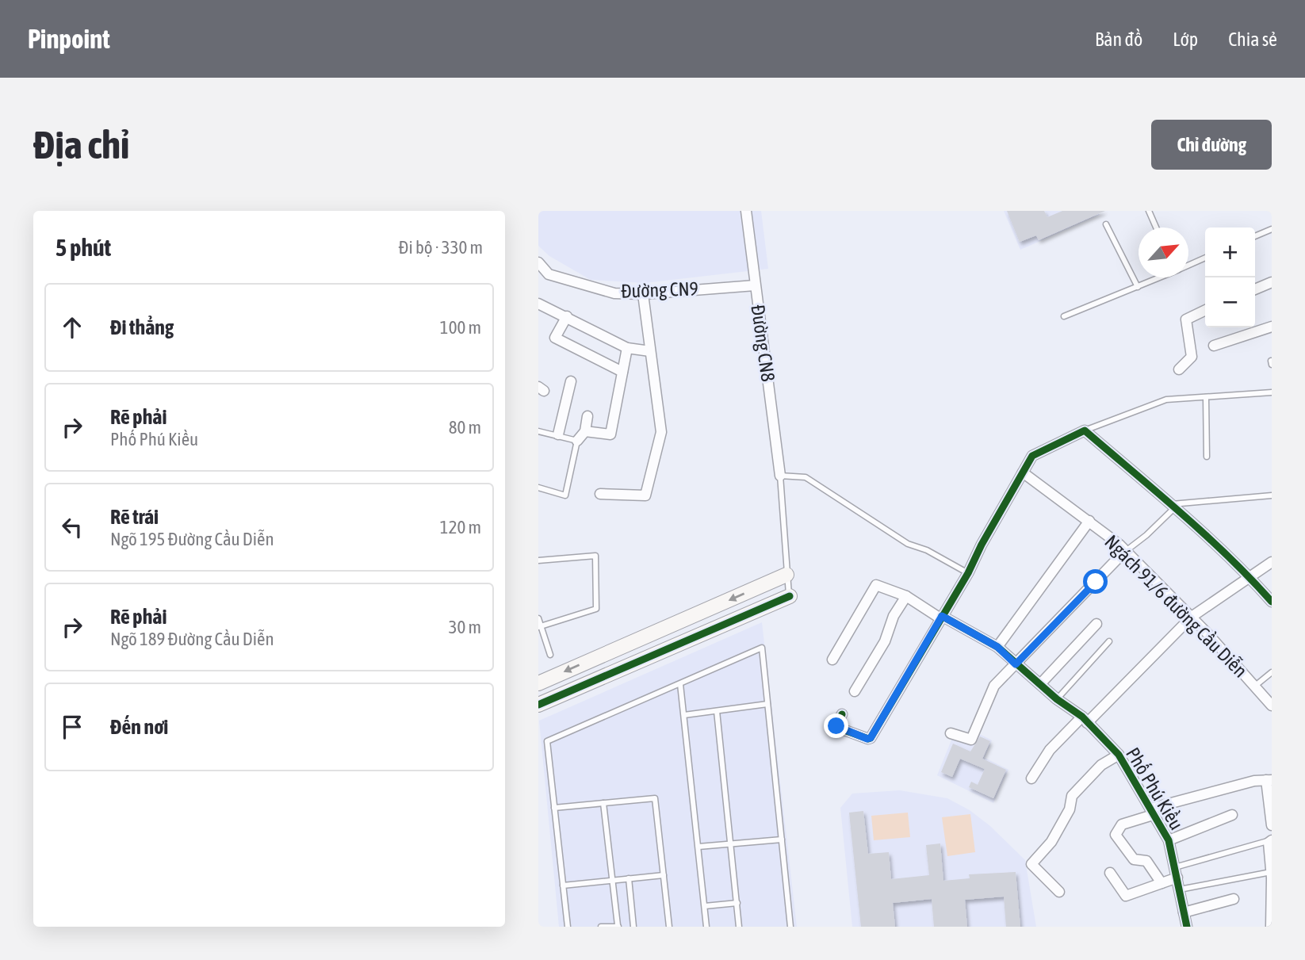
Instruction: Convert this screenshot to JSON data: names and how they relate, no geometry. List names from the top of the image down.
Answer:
{
  "streets": {
    "street": [
      "Đường CN9",
      "Đường CN8",
      "Ngách 91/6 đường Cầu Diễn",
      "Phố Phú Kiều"
    ]
  },
  "crossings": [
    ["Đường CN9", "Đường CN8"]
  ],
  "north": "top right",
  "page": {
    "header": "Pinpoint",
    "nav": ["Bản đồ", "Lớp", "Chia sẻ"],
    "buttons": "Chỉ đường",
    "title": "Địa chỉ",
    "heading": ["5 phút", "Đi bộ · 330 m"],
    "map_buttons": ["+", "−"],
    "list": [
      ["Đi thẳng", "100 m"],
      ["Rẽ phải", "Phố Phú Kiều", "80 m"],
      ["Rẽ trái", "Ngõ 195 Đường Cầu Diễn", "120 m"],
      ["Rẽ phải", "Ngõ 189 Đường Cầu Diễn", "30 m"],
      "Đến nơi"
    ]
  }
}
